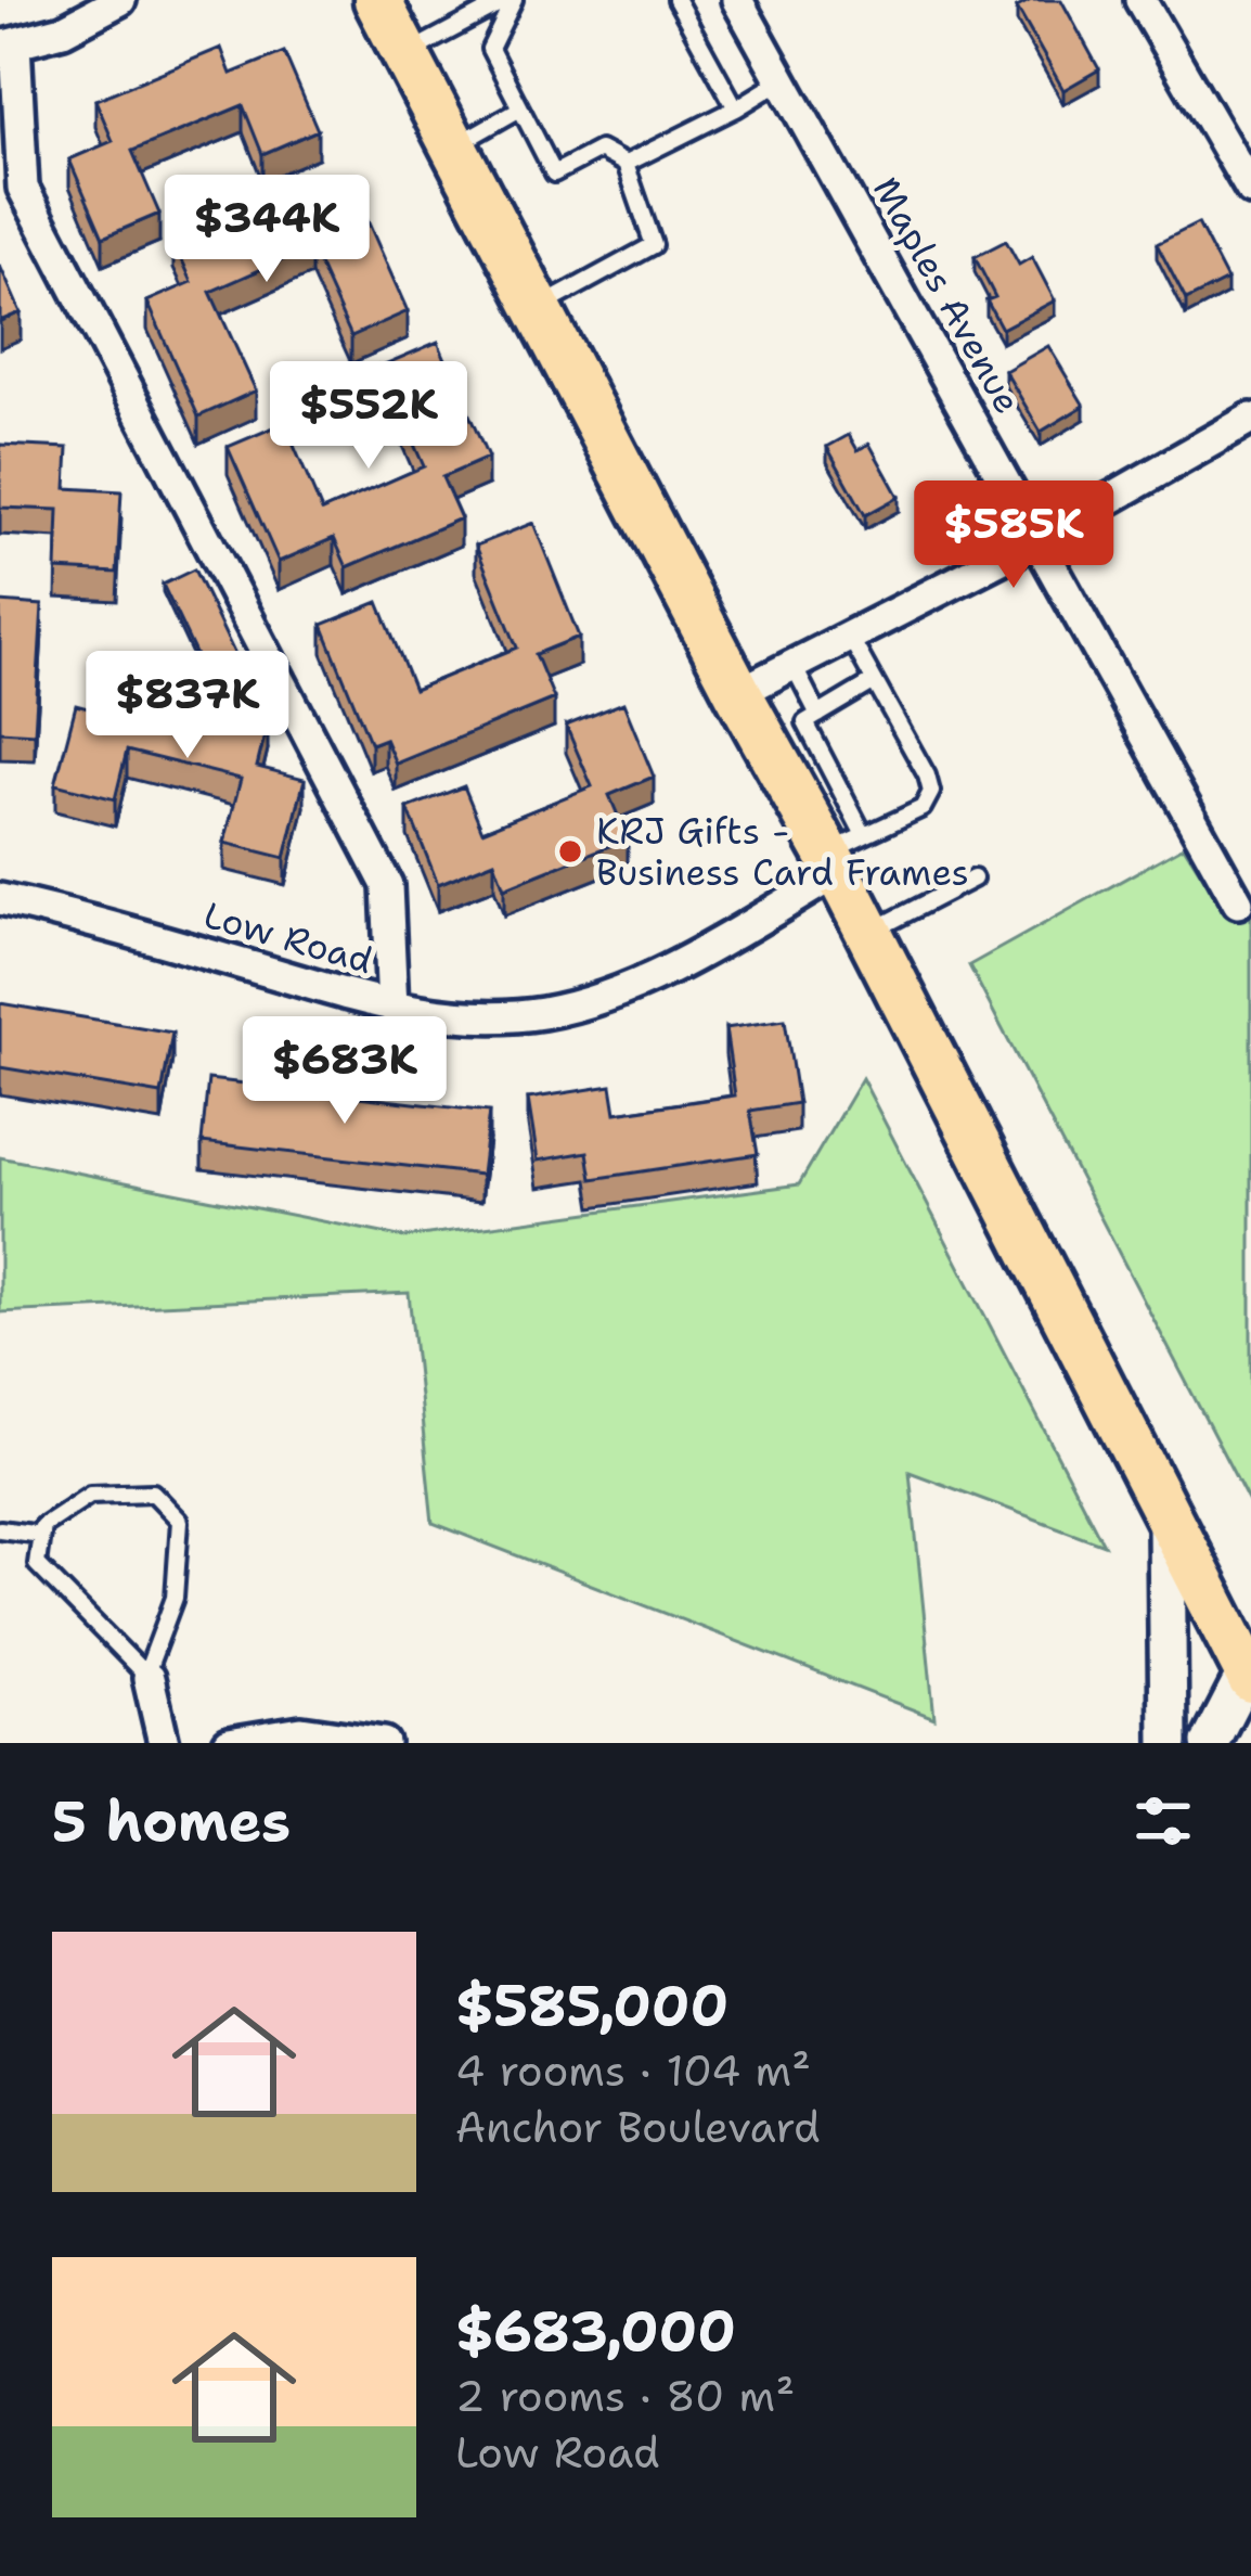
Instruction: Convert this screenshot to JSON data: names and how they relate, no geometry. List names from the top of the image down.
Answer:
{
  "streets": {
    "street": ["Maples Avenue", "Low Road"]
  },
  "places": ["KRJ Gifts - Business Card Frames"],
  "page": {
    "price": [
      "$344K",
      "$552K",
      "$585K",
      "$837K",
      "$683K"
    ],
    "heading": "5 homes",
    "list": [
      {
        "name": "$585,000",
        "note": "4 rooms · 104 m² · Anchor Boulevard"
      },
      {
        "name": "$683,000",
        "note": "2 rooms · 80 m² · Low Road"
      }
    ]
  }
}
